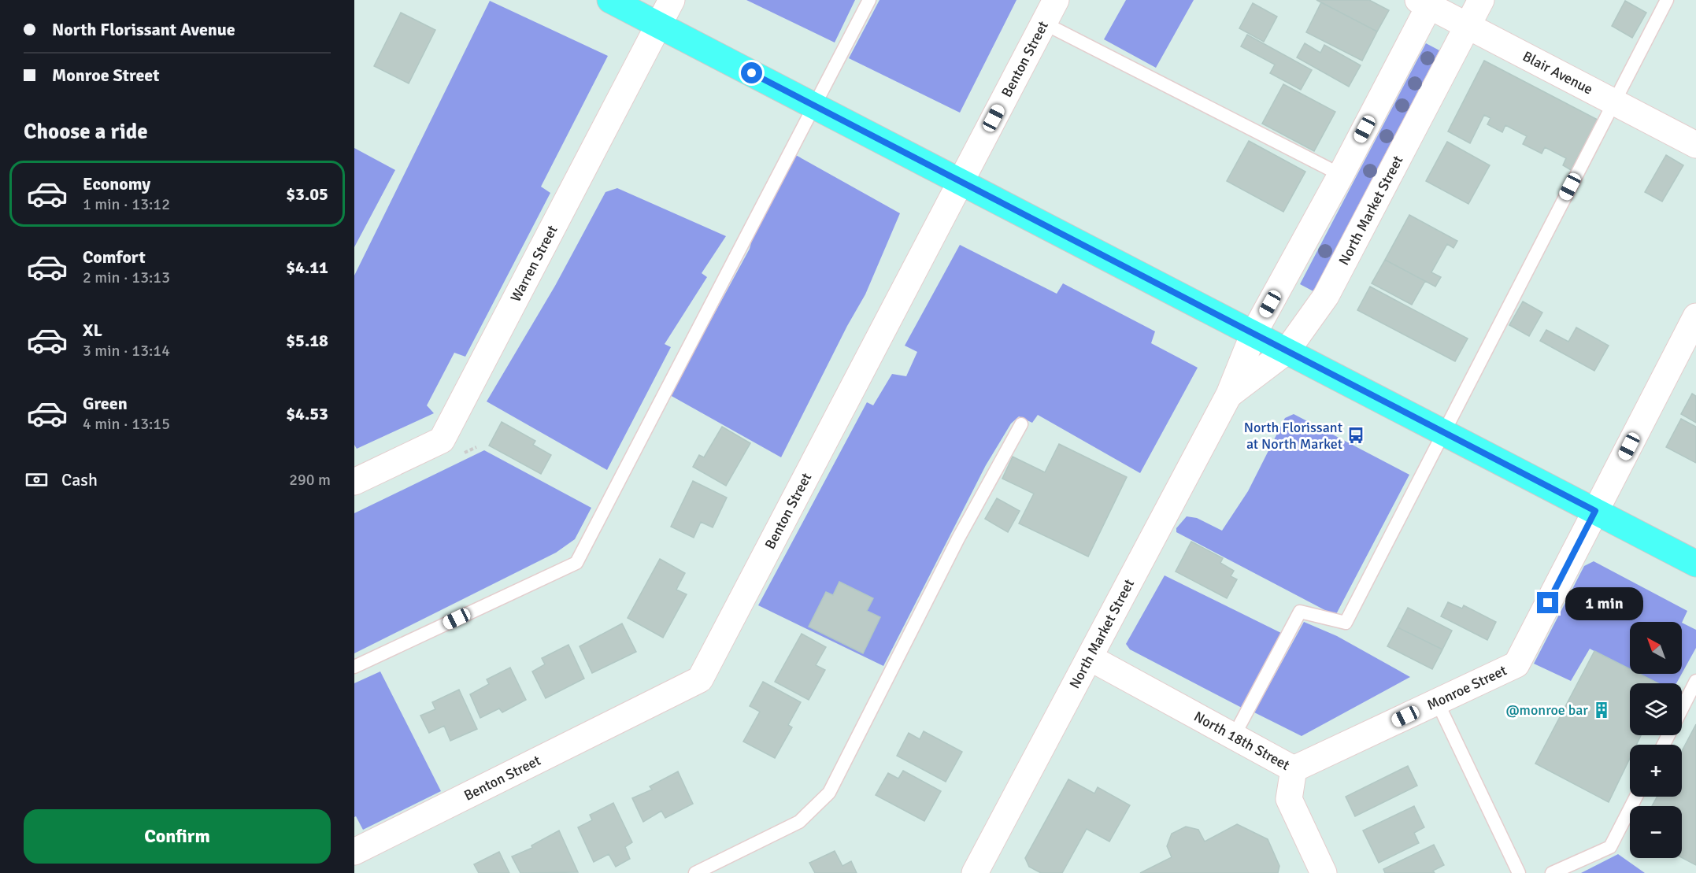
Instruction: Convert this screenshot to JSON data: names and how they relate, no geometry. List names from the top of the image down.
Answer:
{
  "streets": {
    "street": [
      "Benton Street",
      "Blair Avenue",
      "North Market Street",
      "Warren Street",
      "Monroe Street",
      "North 18th Street"
    ]
  },
  "crossings": [
    ["Blair Avenue", "North Market Street"],
    ["North Market Street", "North 18th Street"],
    ["Monroe Street", "North 18th Street"]
  ],
  "places": {
    "bus stop": ["North Florissant at North Market"],
    "building": ["@monroe bar"]
  },
  "north": "top left",
  "page": {
    "banner": ["North Florissant Avenue", "Monroe Street"],
    "heading": "Choose a ride",
    "list": [
      {
        "name": "Economy",
        "note": "1 min · 13:12",
        "value": "$3.05"
      },
      {
        "name": "Comfort",
        "note": "2 min · 13:13",
        "value": "$4.11"
      },
      {
        "name": "XL",
        "note": "3 min · 13:14",
        "value": "$5.18"
      },
      {
        "name": "Green",
        "note": "4 min · 13:15",
        "value": "$4.53"
      }
    ],
    "pay": ["Cash", "290 m"],
    "bubble": "1 min",
    "map_buttons": ["+", "−"],
    "buttons": "Confirm"
  }
}
